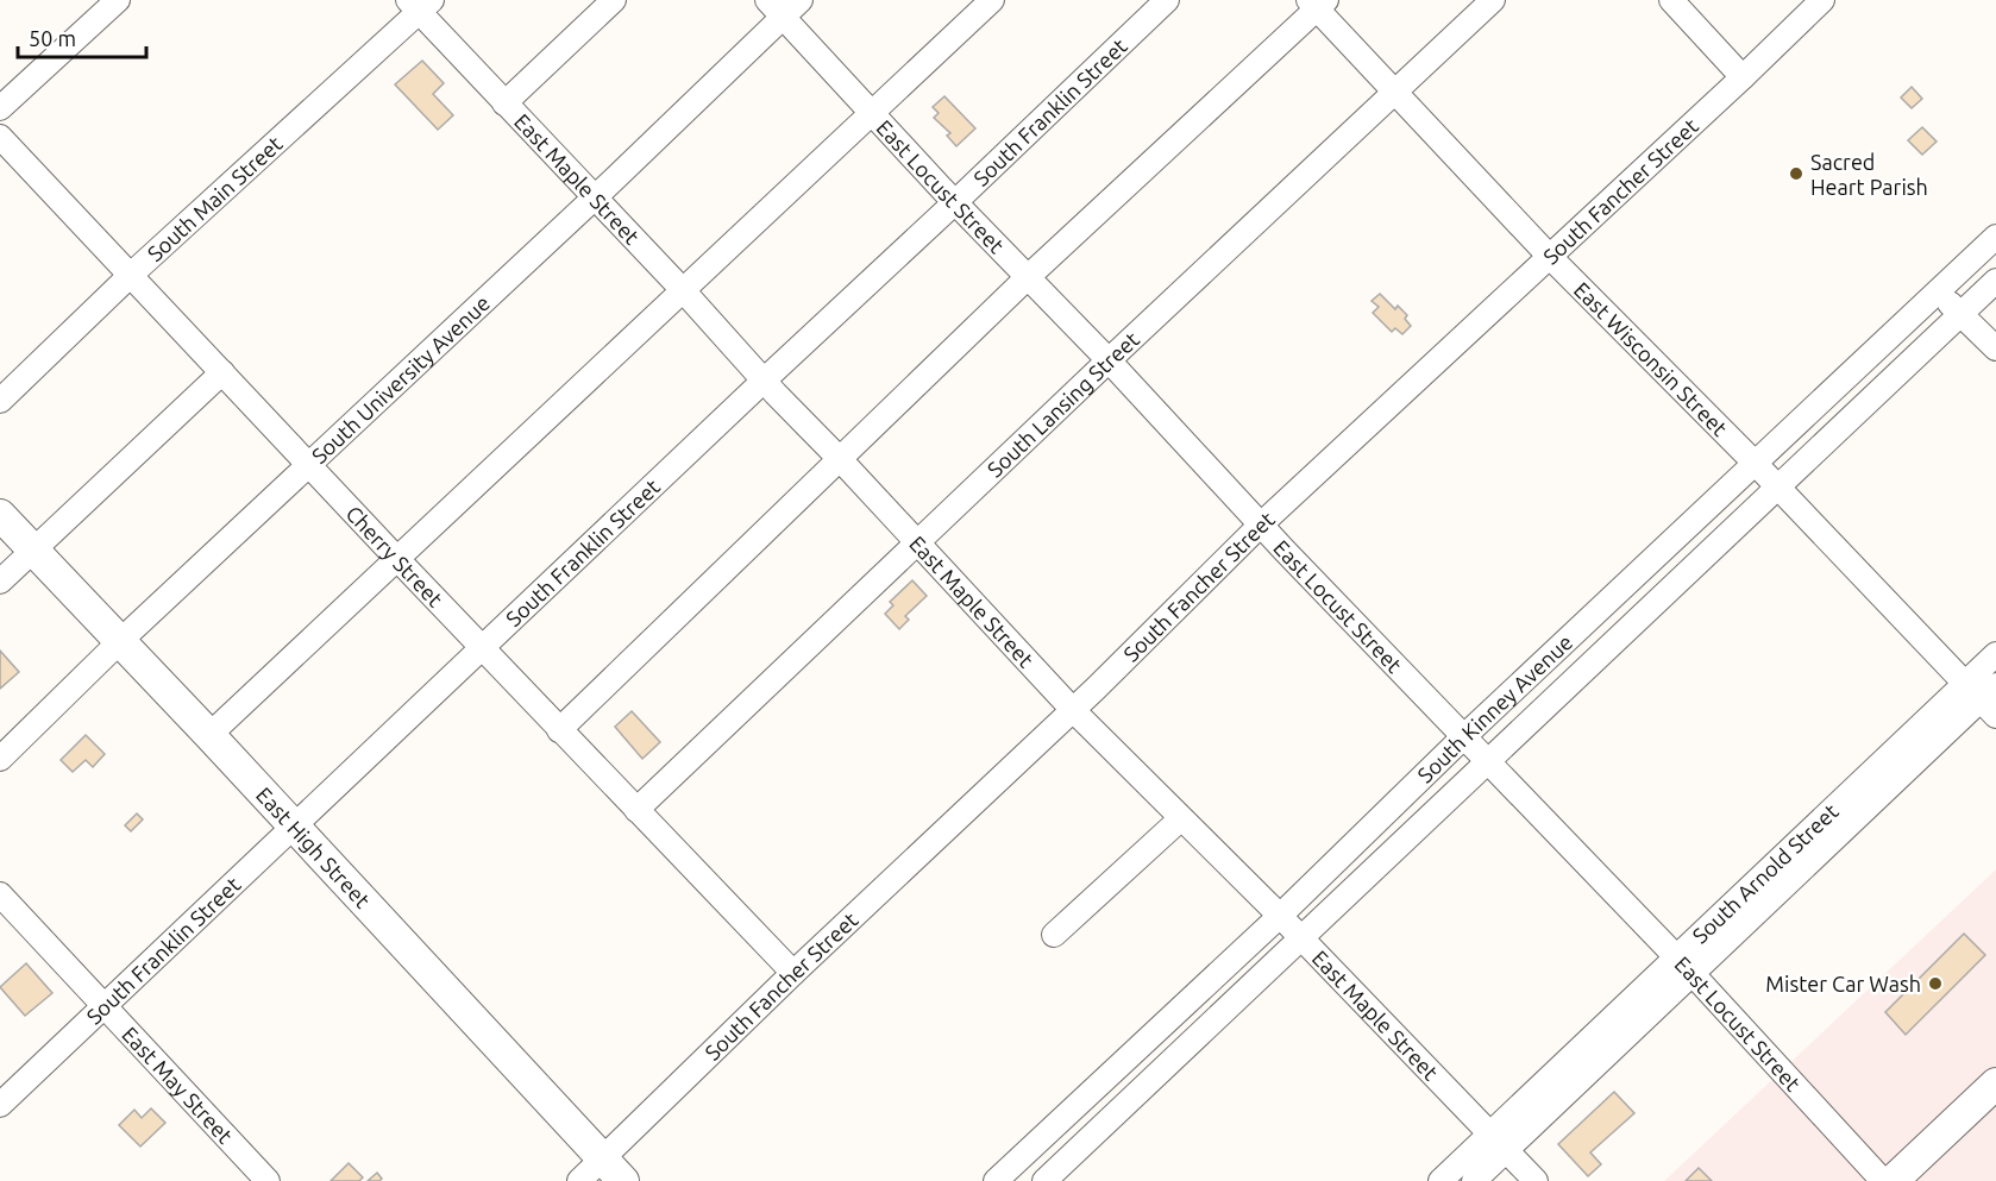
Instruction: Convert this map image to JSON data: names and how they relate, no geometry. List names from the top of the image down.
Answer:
{
  "streets": {
    "main road": ["East High Street"],
    "street": [
      "South Franklin Street",
      "East Maple Street",
      "East Locust Street",
      "South Fancher Street",
      "South Main Street",
      "East Wisconsin Street",
      "South University Avenue",
      "South Lansing Street",
      "Cherry Street",
      "South Kinney Avenue",
      "South Arnold Street",
      "East May Street"
    ]
  },
  "crossings": [
    ["South Franklin Street", "East Maple Street"],
    ["South Franklin Street", "East Locust Street"],
    ["South Franklin Street", "Cherry Street"],
    ["South Franklin Street", "East High Street"],
    ["South Franklin Street", "East May Street"],
    ["East Maple Street", "South Fancher Street"],
    ["East Maple Street", "South Main Street"],
    ["East Maple Street", "South University Avenue"],
    ["East Maple Street", "South Lansing Street"],
    ["East Maple Street", "South Kinney Avenue"],
    ["East Maple Street", "South Arnold Street"],
    ["East Locust Street", "South Fancher Street"],
    ["East Locust Street", "South University Avenue"],
    ["East Locust Street", "South Lansing Street"],
    ["East Locust Street", "South Kinney Avenue"],
    ["East Locust Street", "South Arnold Street"],
    ["South Fancher Street", "East Wisconsin Street"],
    ["South Fancher Street", "Cherry Street"],
    ["South Fancher Street", "East High Street"],
    ["South Main Street", "Cherry Street"],
    ["East Wisconsin Street", "South Lansing Street"],
    ["East Wisconsin Street", "South Kinney Avenue"],
    ["East Wisconsin Street", "South Arnold Street"],
    ["South University Avenue", "Cherry Street"],
    ["South University Avenue", "East High Street"],
    ["South Lansing Street", "Cherry Street"]
  ],
  "places": ["Sacred Heart Parish", "Mister Car Wash"],
  "scale_bar": "50 m"
}
